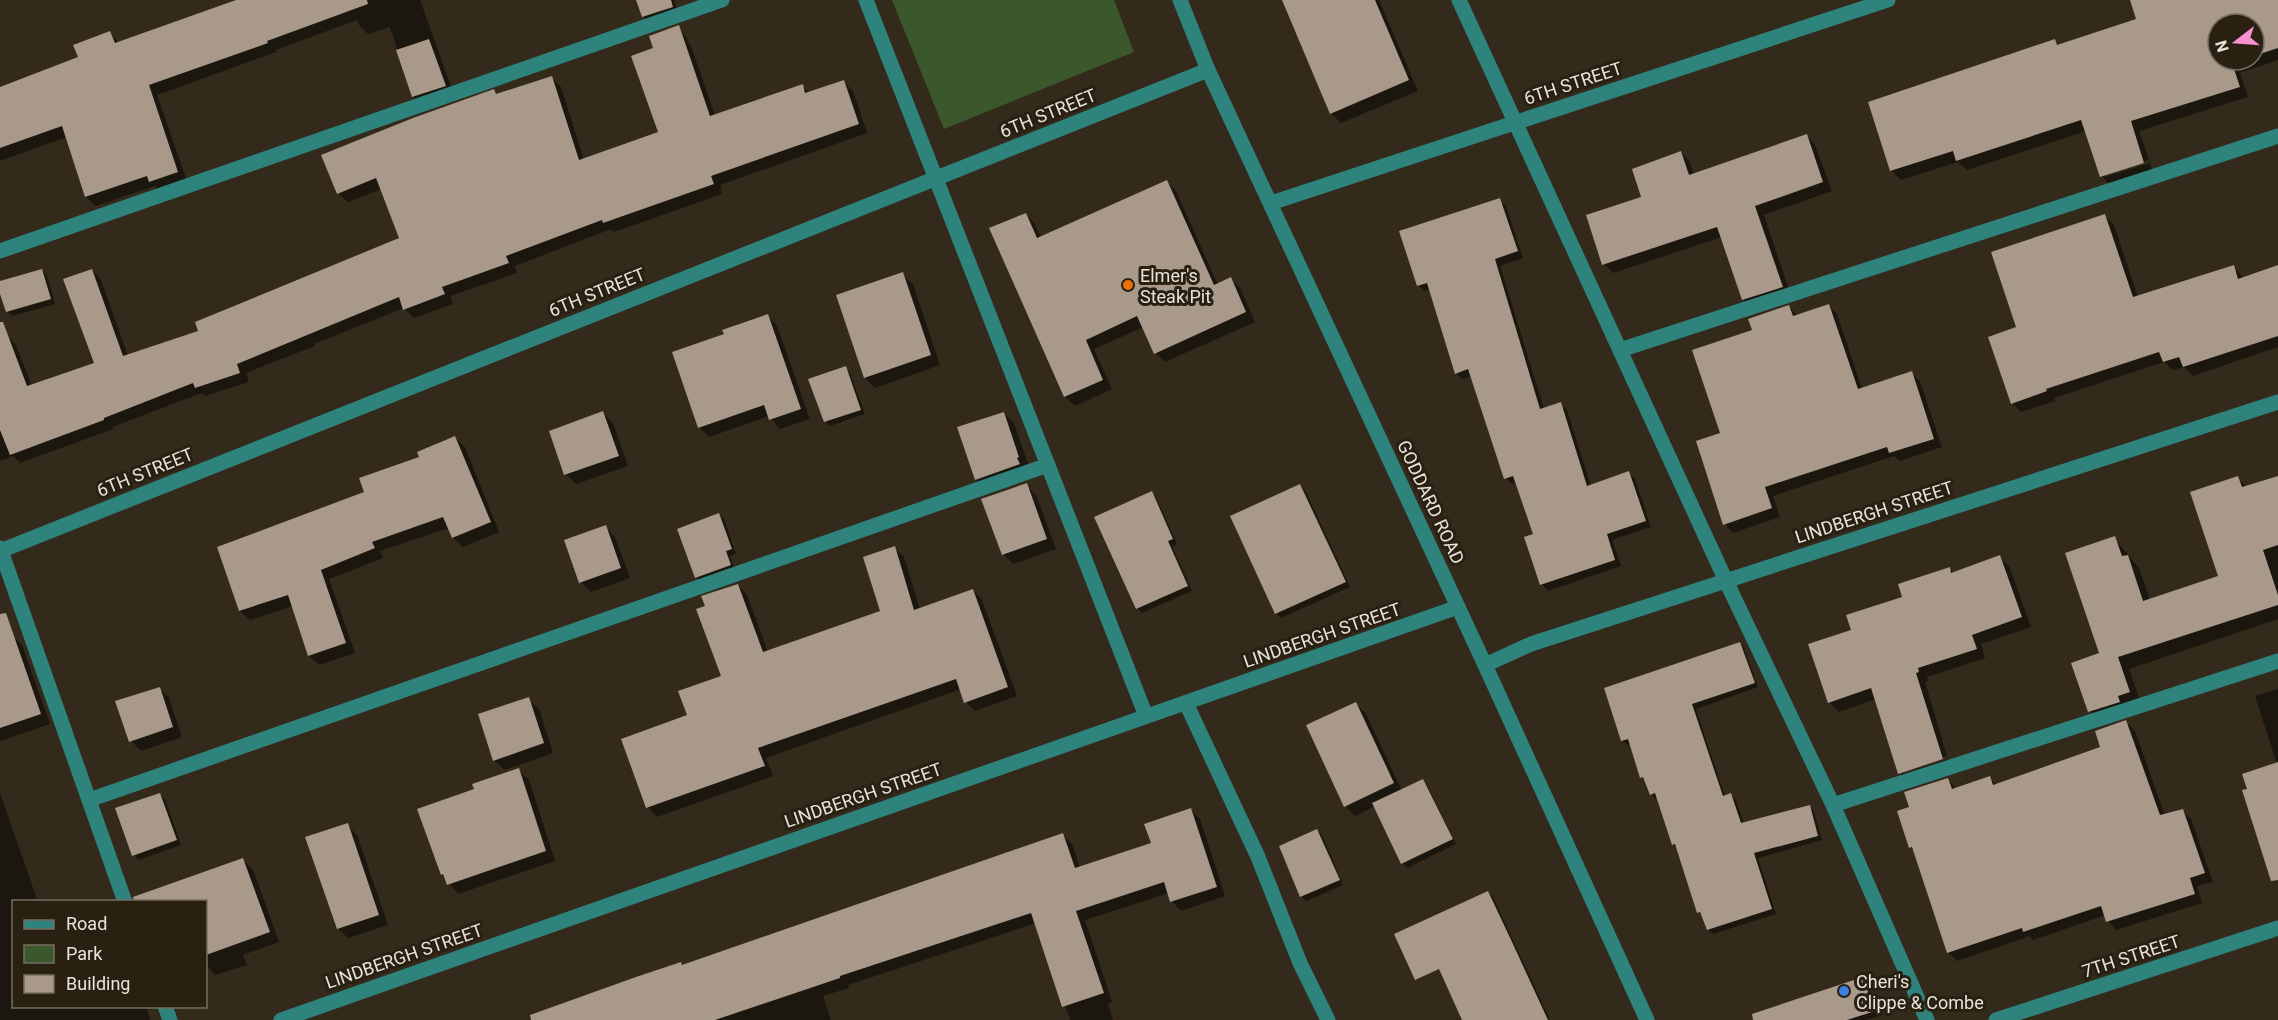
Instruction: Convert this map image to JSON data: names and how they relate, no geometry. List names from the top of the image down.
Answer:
{
  "streets": {
    "street": [
      "6TH STREET",
      "GODDARD ROAD",
      "LINDBERGH STREET",
      "7TH STREET"
    ]
  },
  "crossings": [
    ["6TH STREET", "GODDARD ROAD"],
    ["GODDARD ROAD", "LINDBERGH STREET"]
  ],
  "places": ["Elmer's Steak Pit", "Cheri's Clippe & Combe"],
  "legend": ["Road", "Park", "Building"],
  "north": "left"
}
